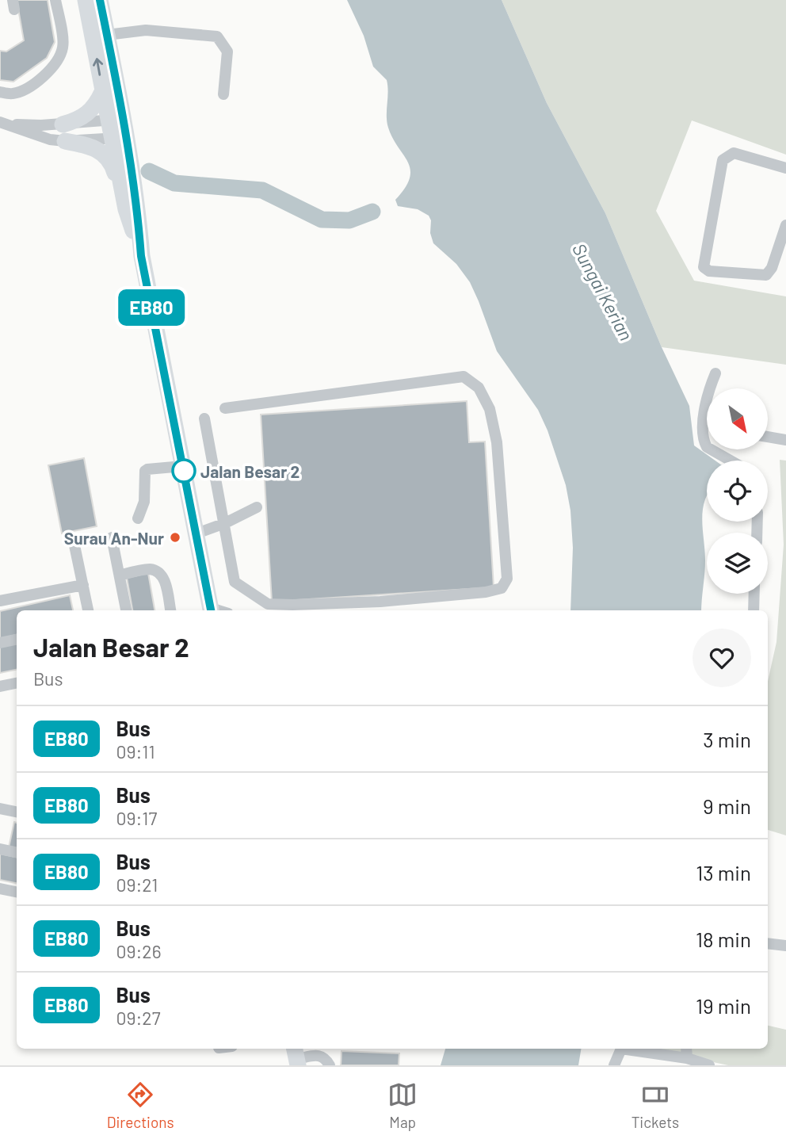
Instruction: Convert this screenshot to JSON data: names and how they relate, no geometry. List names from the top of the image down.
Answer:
{
  "water": ["Sungai Kerian"],
  "places": ["Jalan Besar 2", "Surau An-Nur"],
  "lines": ["bus line EB80"],
  "north": "bottom right",
  "page": {
    "on_map": "EB80",
    "heading": ["Jalan Besar 2", "Bus"],
    "list": [
      {
        "mark": "EB80",
        "name": "Bus",
        "note": "09:11",
        "value": "3 min"
      },
      {
        "mark": "EB80",
        "name": "Bus",
        "note": "09:17",
        "value": "9 min"
      },
      {
        "mark": "EB80",
        "name": "Bus",
        "note": "09:21",
        "value": "13 min"
      },
      {
        "mark": "EB80",
        "name": "Bus",
        "note": "09:26",
        "value": "18 min"
      },
      {
        "mark": "EB80",
        "name": "Bus",
        "note": "09:27",
        "value": "19 min"
      }
    ],
    "tabs": ["Directions", "Map", "Tickets"]
  }
}
